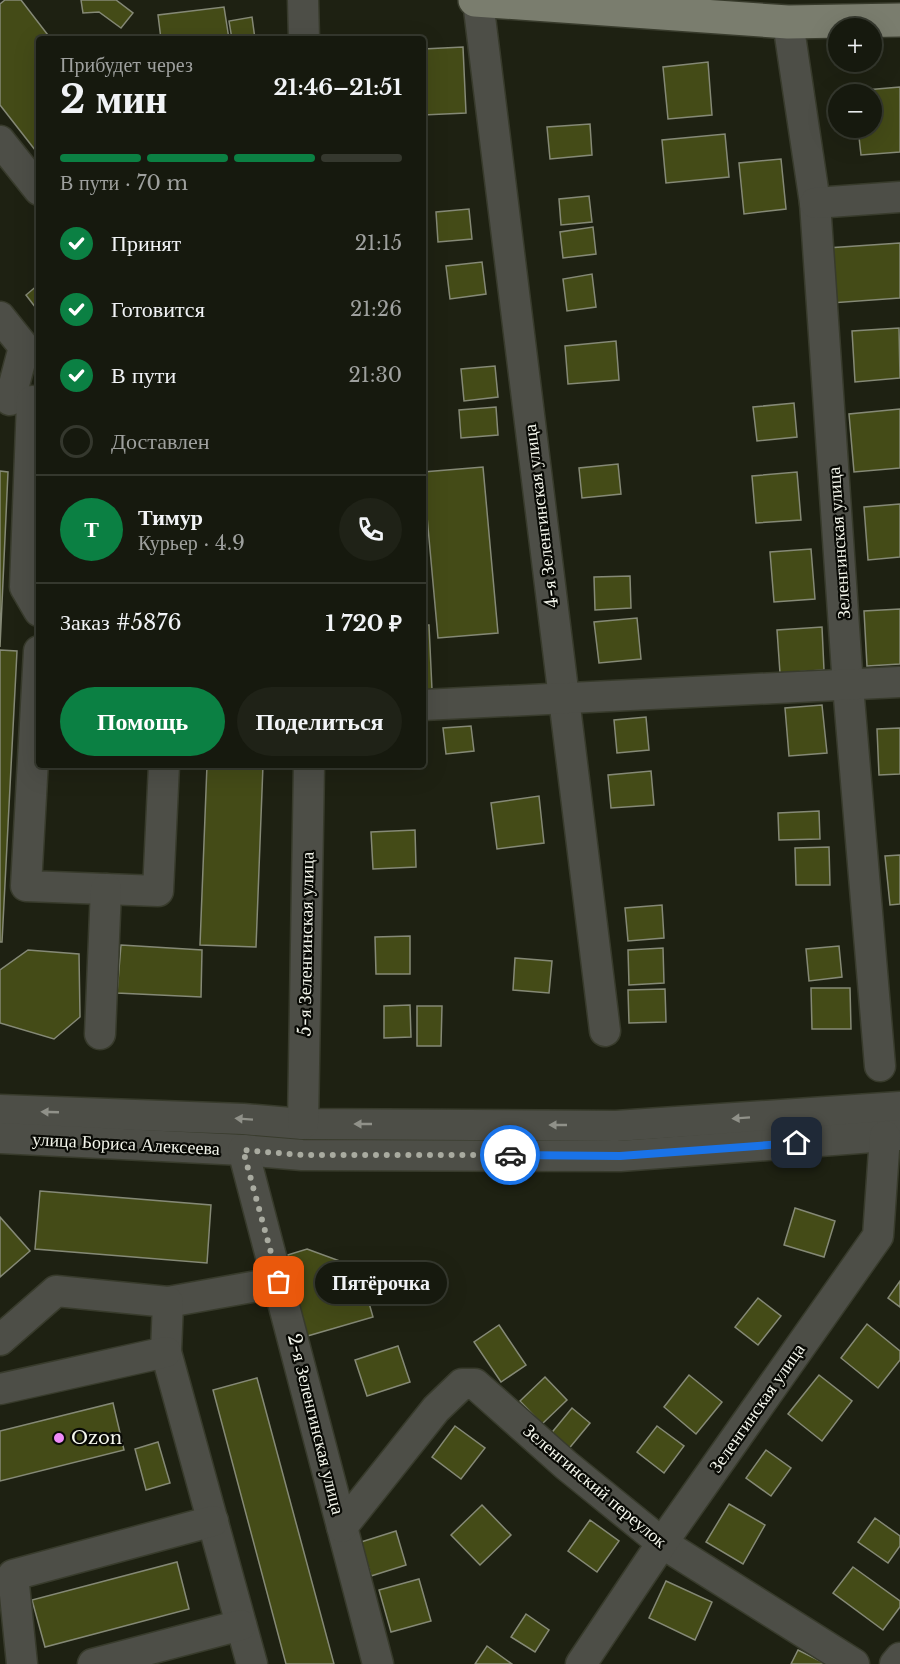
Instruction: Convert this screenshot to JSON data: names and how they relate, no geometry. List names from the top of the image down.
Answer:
{
  "streets": {
    "street": [
      "4-я Зеленгинская улица",
      "Зеленгинская улица",
      "5-я Зеленгинская улица",
      "улица Бориса Алексеева",
      "2-я Зеленгинская улица",
      "Зеленгинский переулок"
    ]
  },
  "crossings": [
    ["Зеленгинская улица", "улица Бориса Алексеева"],
    ["Зеленгинская улица", "Зеленгинский переулок"],
    ["улица Бориса Алексеева", "2-я Зеленгинская улица"],
    ["2-я Зеленгинская улица", "Зеленгинский переулок"]
  ],
  "places": ["Пятёрочка", "Ozon"],
  "page": {
    "map_buttons": ["+", "−"],
    "heading": ["2 мин", "Прибудет через", "21:46–21:51"],
    "panel": [
      "Тимур",
      "Курьер · 4.9",
      "Заказ #5876",
      "1 720 ₽"
    ],
    "bar": "В пути · 70 m",
    "list": [
      ["Принят", "21:15"],
      ["Готовится", "21:26"],
      ["В пути", "21:30"],
      "Доставлен"
    ],
    "round": "Т",
    "buttons": ["Помощь", "Поделиться"],
    "bubble": "Пятёрочка"
  }
}
